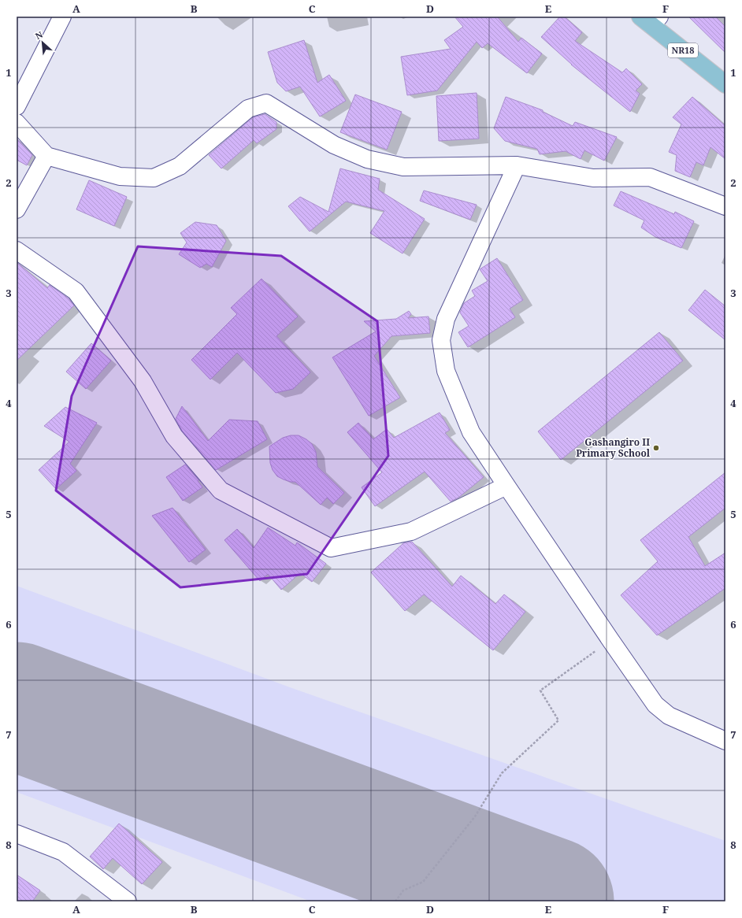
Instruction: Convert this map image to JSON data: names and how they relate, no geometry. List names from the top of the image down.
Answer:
{
  "streets": {
    "main road": ["NR18"]
  },
  "places": ["Gashangiro II Primary School"],
  "north": "top left",
  "grid": {
    "columns": [
      "A",
      "B",
      "C",
      "D",
      "E",
      "F"
    ],
    "rows": [
      "1",
      "2",
      "3",
      "4",
      "5",
      "6",
      "7",
      "8"
    ]
  }
}
